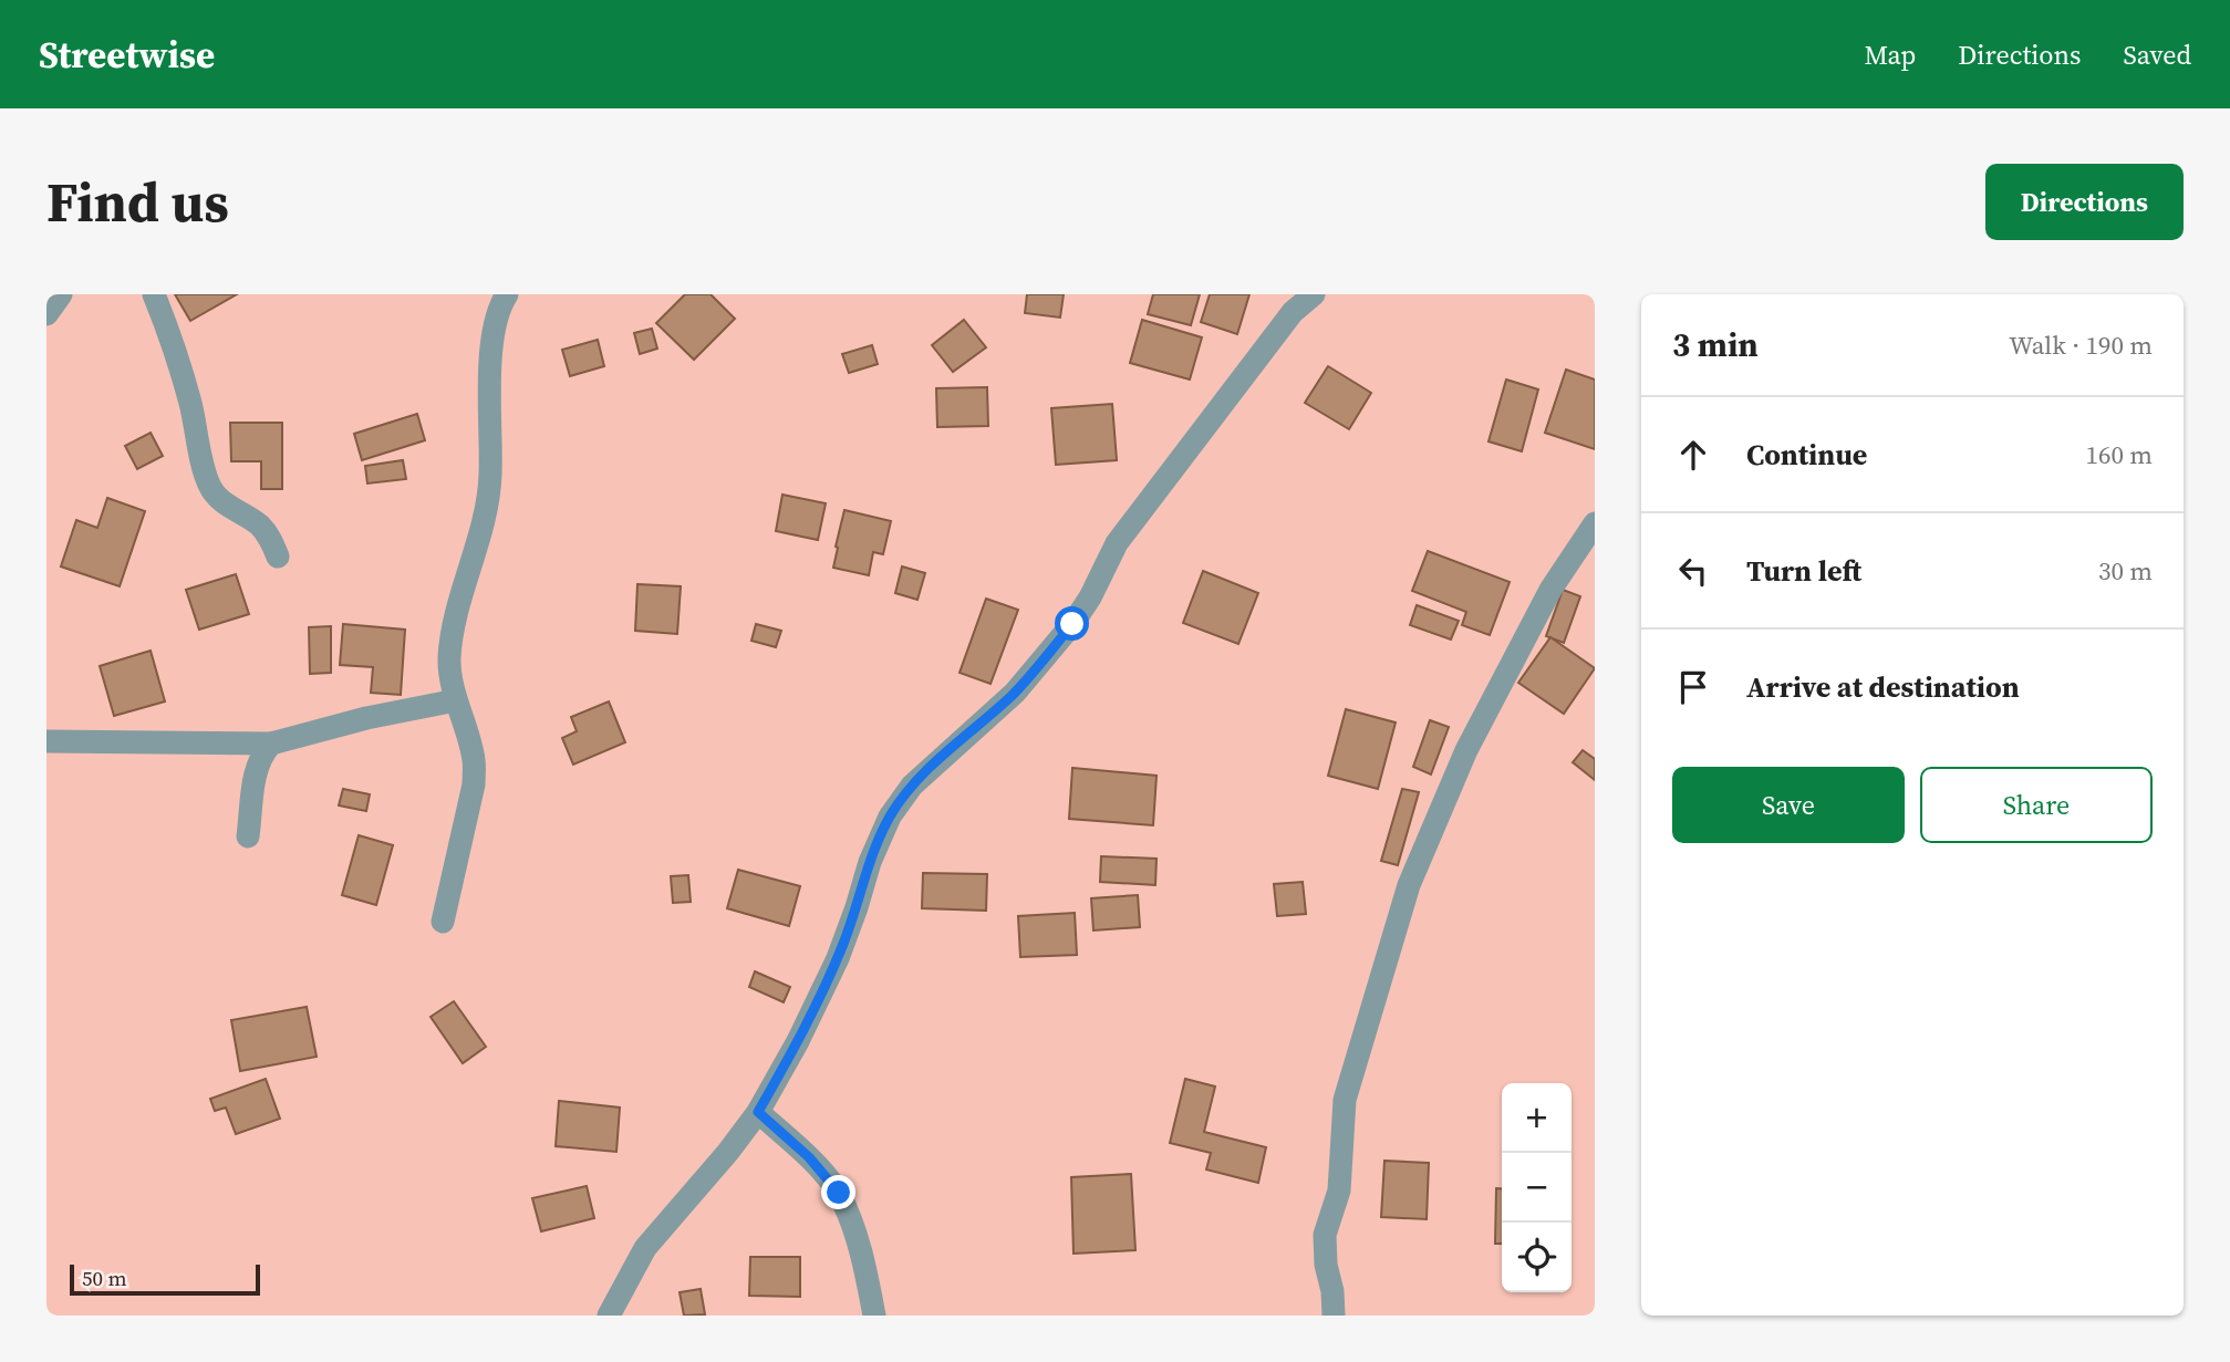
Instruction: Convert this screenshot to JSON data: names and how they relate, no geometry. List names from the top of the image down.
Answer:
{
  "scale_bar": "50 m",
  "page": {
    "header": "Streetwise",
    "nav": ["Map", "Directions", "Saved"],
    "buttons": [
      "Directions",
      ["Save", "Share"]
    ],
    "title": "Find us",
    "heading": ["3 min", "Walk · 190 m"],
    "list": [
      ["Continue", "160 m"],
      ["Turn left", "30 m"],
      "Arrive at destination"
    ],
    "map_buttons": ["+", "−"],
    "scale": "50 m"
  }
}
